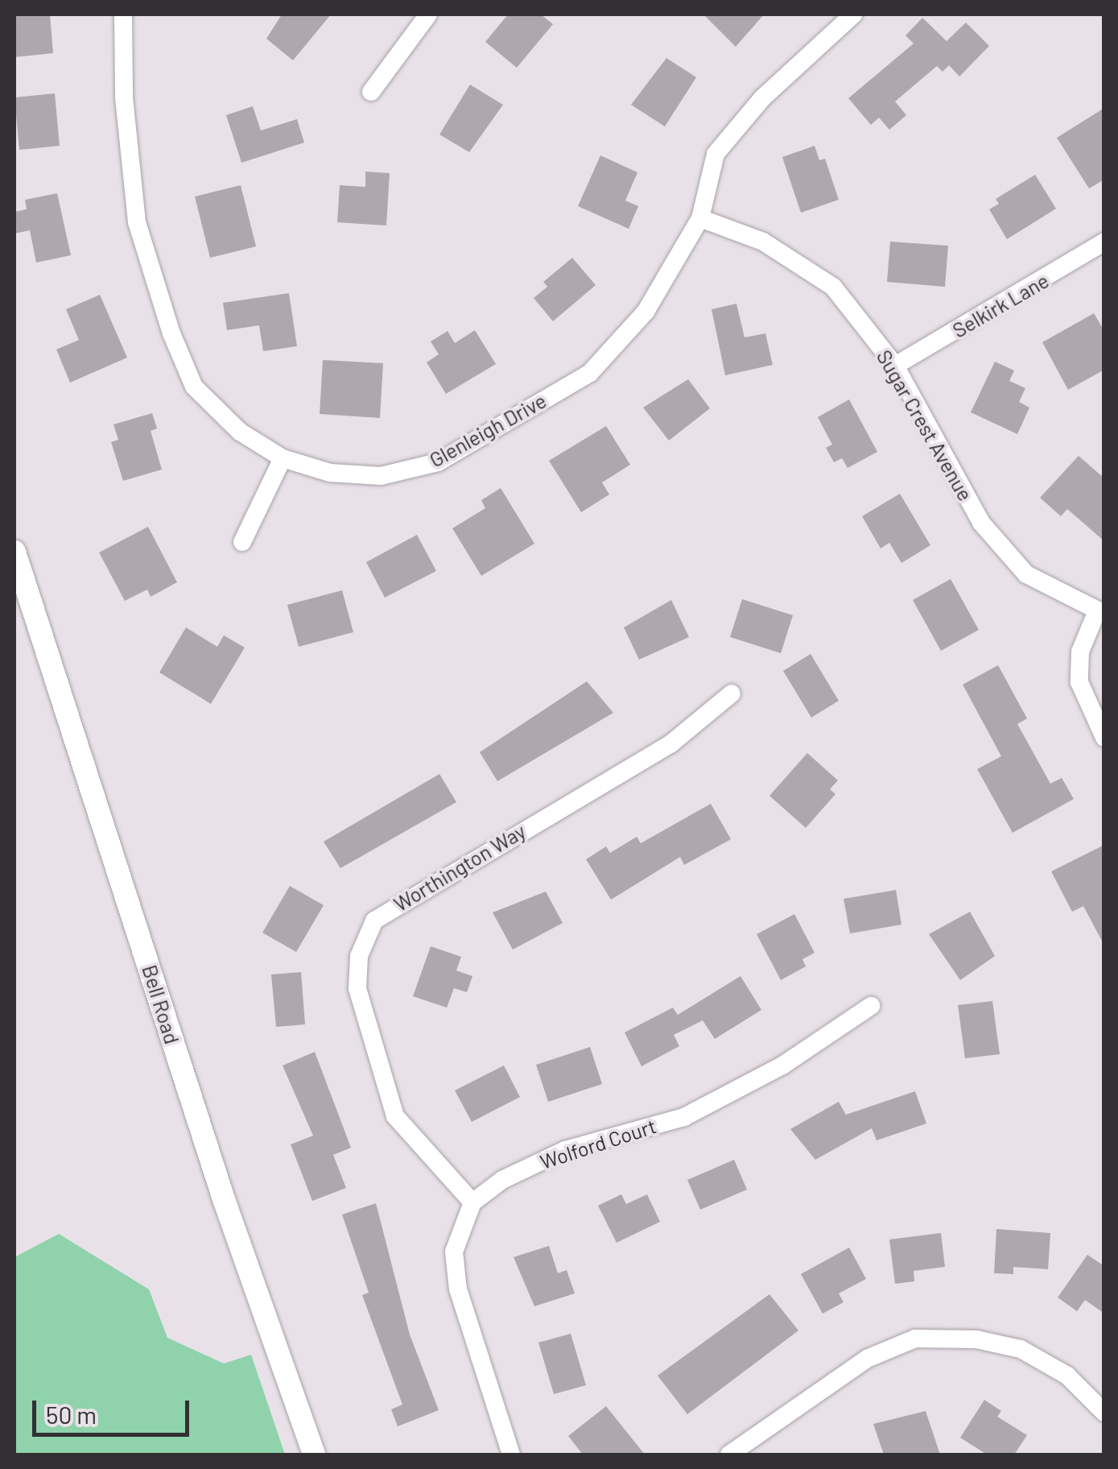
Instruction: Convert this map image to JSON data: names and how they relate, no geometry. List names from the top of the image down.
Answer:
{
  "streets": {
    "street": [
      "Selkirk Lane",
      "Sugar Crest Avenue",
      "Glenleigh Drive",
      "Worthington Way",
      "Bell Road",
      "Wolford Court"
    ]
  },
  "crossings": [
    ["Selkirk Lane", "Sugar Crest Avenue"],
    ["Sugar Crest Avenue", "Glenleigh Drive"],
    ["Worthington Way", "Wolford Court"]
  ],
  "scale_bar": "50 m"
}
